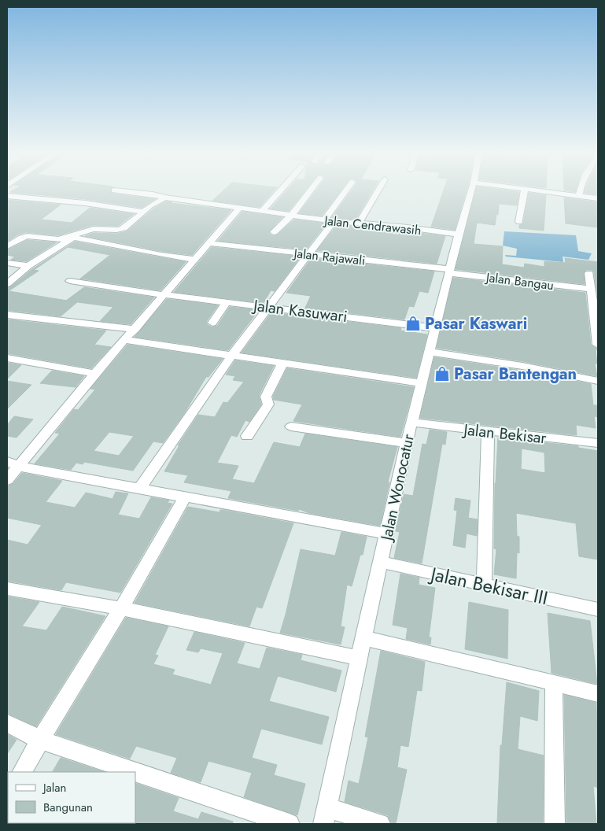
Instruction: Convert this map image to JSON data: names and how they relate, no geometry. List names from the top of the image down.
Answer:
{
  "streets": {
    "street": [
      "Jalan Cendrawasih",
      "Jalan Rajawali",
      "Jalan Bangau",
      "Jalan Kasuwari",
      "Jalan Bekisar",
      "Jalan Wonocatur",
      "Jalan Bekisar III"
    ]
  },
  "crossings": [
    ["Jalan Cendrawasih", "Jalan Wonocatur"],
    ["Jalan Rajawali", "Jalan Bangau"],
    ["Jalan Rajawali", "Jalan Wonocatur"],
    ["Jalan Bangau", "Jalan Wonocatur"],
    ["Jalan Kasuwari", "Jalan Wonocatur"],
    ["Jalan Bekisar", "Jalan Wonocatur"],
    ["Jalan Wonocatur", "Jalan Bekisar III"]
  ],
  "places": {
    "shop": ["Pasar Kaswari", "Pasar Bantengan"]
  },
  "legend": ["Jalan", "Bangunan"]
}
